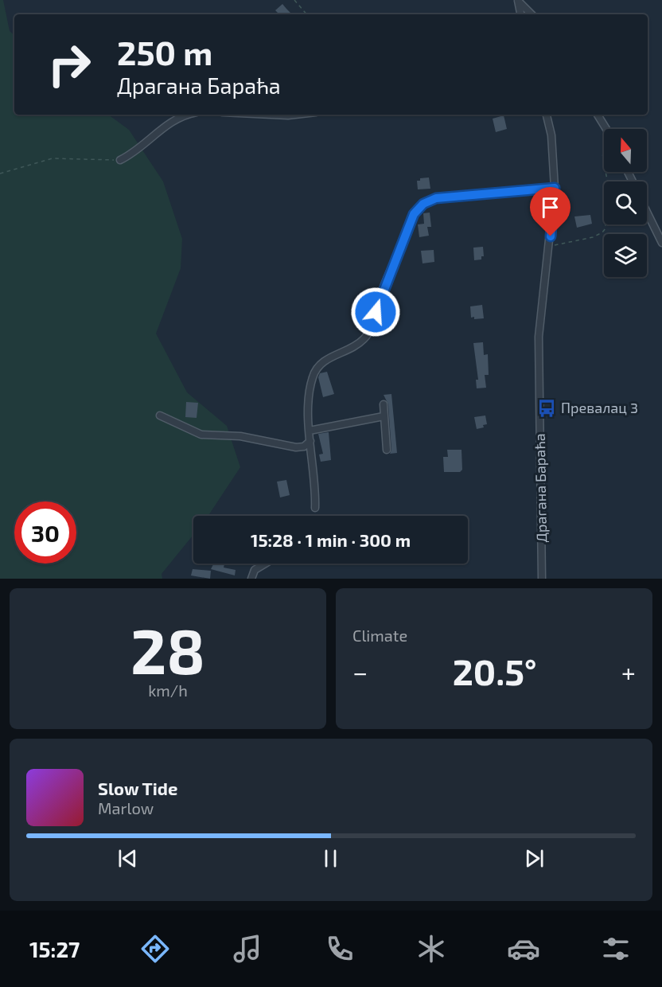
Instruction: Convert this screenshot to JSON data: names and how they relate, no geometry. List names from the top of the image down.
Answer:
{
  "streets": {
    "street": ["Драгана Бараћа"]
  },
  "places": {
    "bus stop": ["Превалац 3"]
  },
  "north": "top",
  "page": {
    "turn": ["250 m", "Драгана Бараћа"],
    "limit": "30",
    "trip": "15:28 · 1 min · 300 m",
    "tile": [
      ["28", "km/h"],
      "Climate"
    ],
    "heat": ["−", "20.5°", "+"],
    "song": ["Slow Tide", "Marlow"],
    "tabs": "15:27"
  }
}
